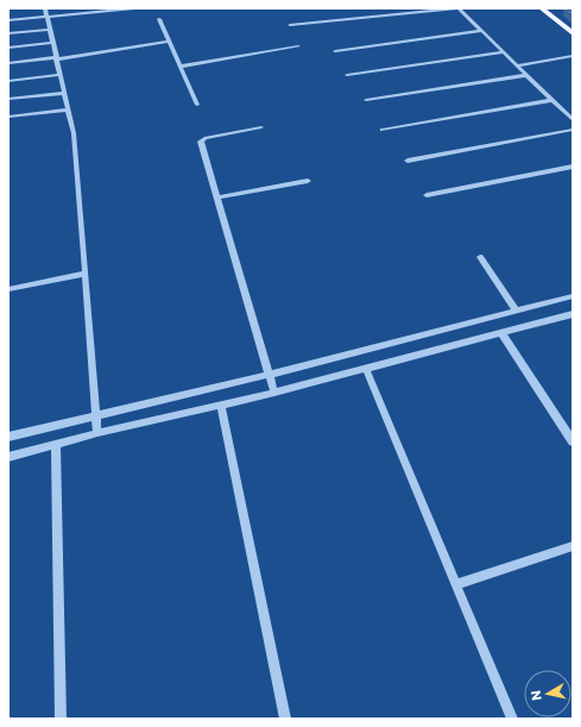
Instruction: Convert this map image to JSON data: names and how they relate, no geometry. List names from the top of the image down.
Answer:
{
  "north": "left"
}
